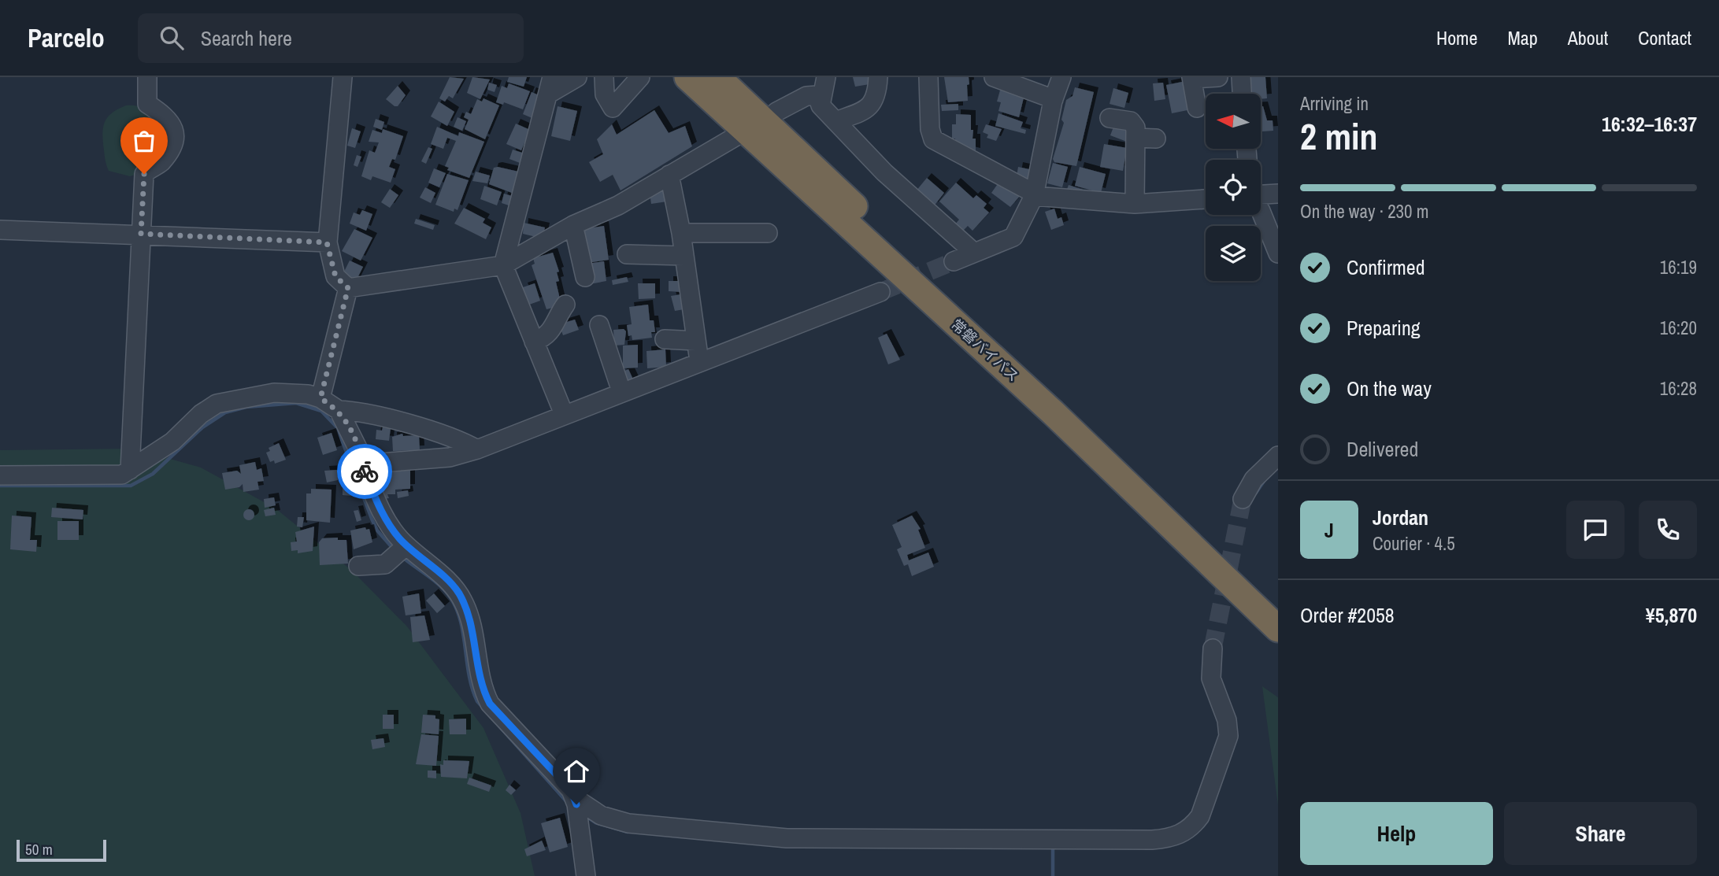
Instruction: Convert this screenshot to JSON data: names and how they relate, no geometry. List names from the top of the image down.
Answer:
{
  "streets": {
    "highway": ["常磐バイパス"]
  },
  "scale_bar": "50 m",
  "north": "left",
  "page": {
    "header": "Parcelo",
    "search": "Search here",
    "nav": [
      "Home",
      "Map",
      "About",
      "Contact"
    ],
    "heading": ["2 min", "Arriving in", "16:32–16:37"],
    "panel": [
      "Jordan",
      "Courier · 4.5",
      "Order #2058",
      "¥5,870"
    ],
    "bar": "On the way · 230 m",
    "list": [
      ["Confirmed", "16:19"],
      ["Preparing", "16:20"],
      ["On the way", "16:28"],
      "Delivered"
    ],
    "round": "J",
    "buttons": ["Help", "Share"],
    "scale": "50 m"
  }
}
